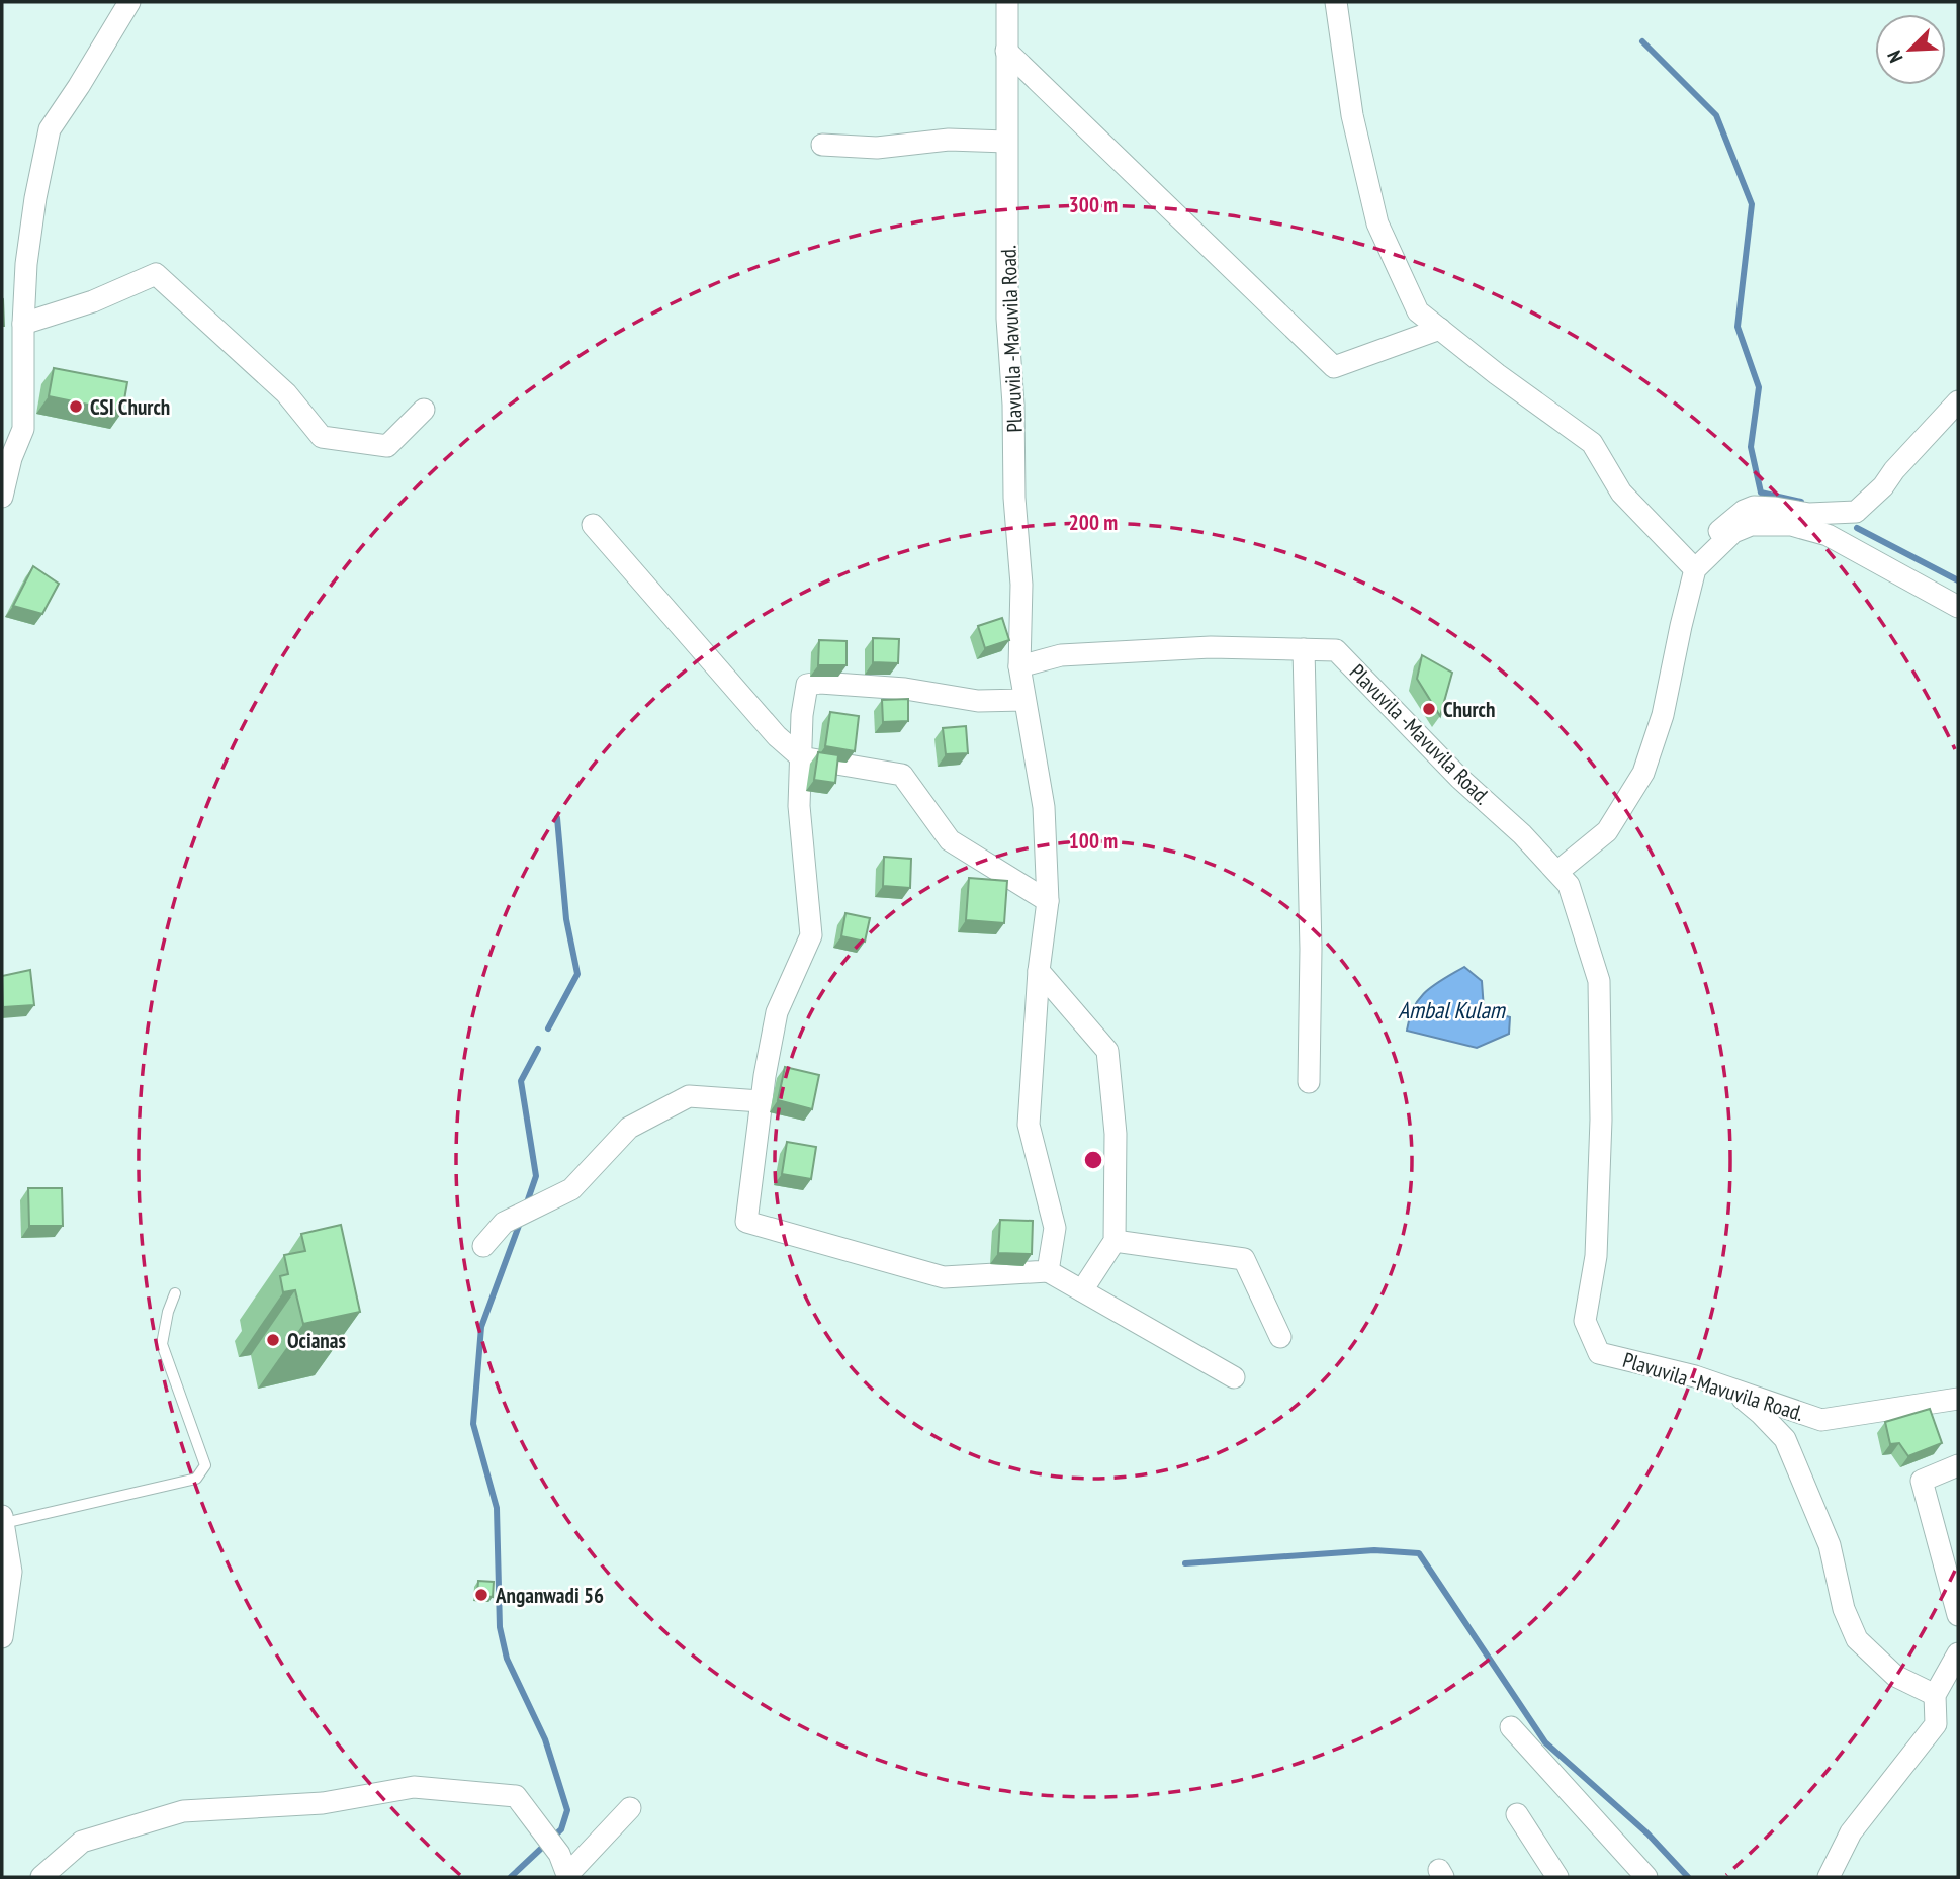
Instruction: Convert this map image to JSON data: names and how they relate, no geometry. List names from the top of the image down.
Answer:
{
  "streets": {
    "street": ["Plavuvila -Mavuvila Road."]
  },
  "water": ["Ambal Kulam"],
  "places": [
    "CSI Church",
    "Church",
    "Ocianas",
    "Anganwadi 56"
  ],
  "north": "bottom left",
  "rings": ["300 m", "200 m", "100 m"]
}
